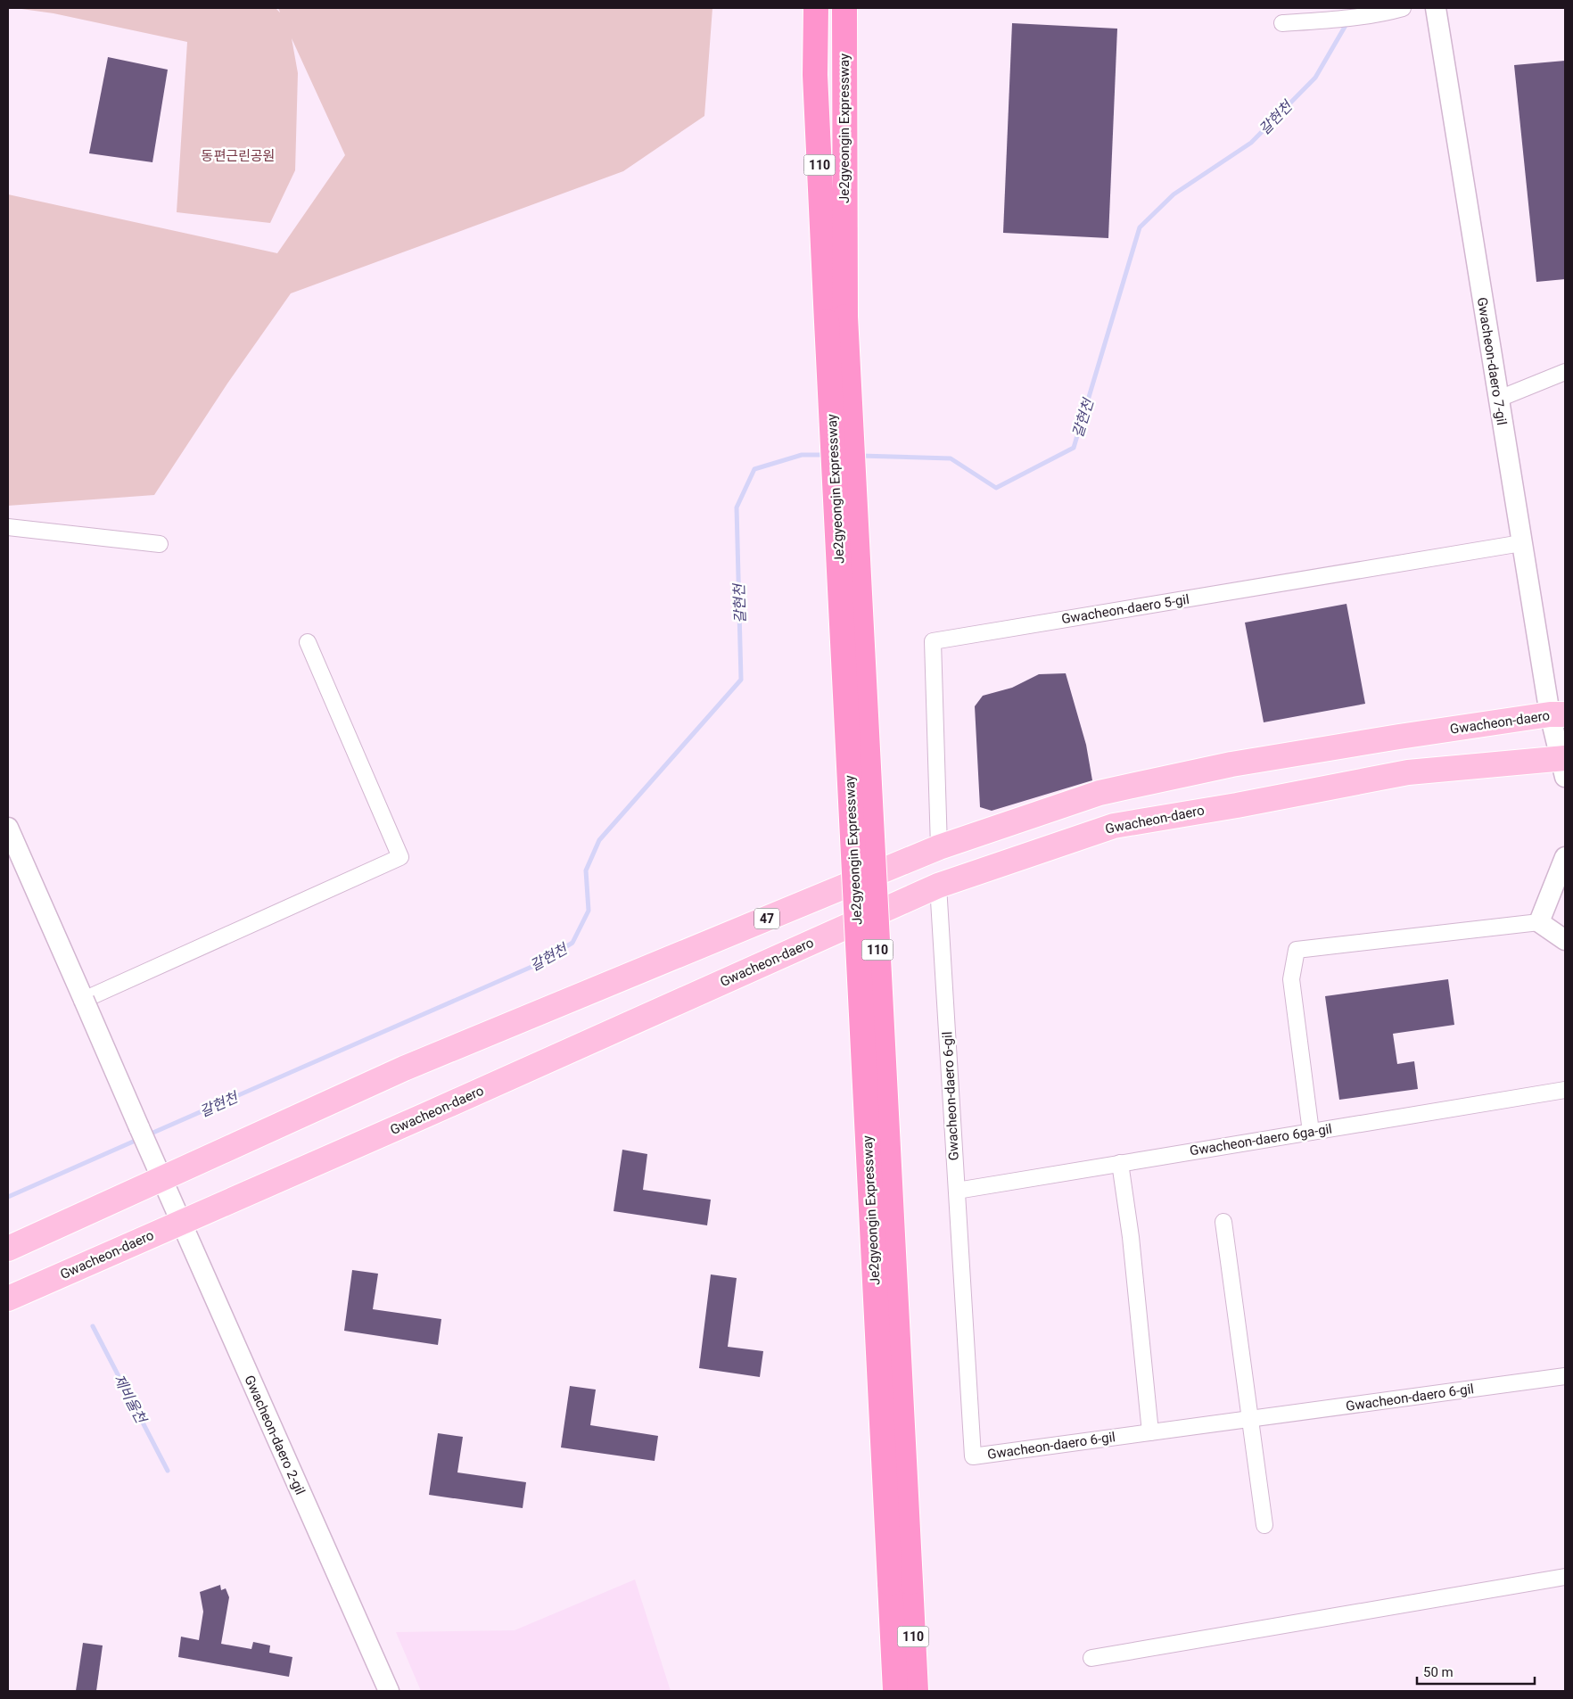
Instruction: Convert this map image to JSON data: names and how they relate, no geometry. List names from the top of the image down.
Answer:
{
  "streets": {
    "highway": ["Je2gyeongin Expressway", "110"],
    "main road": ["Gwacheon-daero", "47"],
    "street": [
      "Gwacheon-daero 7-gil",
      "Gwacheon-daero 5-gil",
      "Gwacheon-daero 6-gil",
      "Gwacheon-daero 6ga-gil",
      "Gwacheon-daero 2-gil"
    ]
  },
  "crossings": [
    ["Gwacheon-daero 7-gil", "Gwacheon-daero 5-gil"],
    ["Gwacheon-daero 7-gil", "Gwacheon-daero"],
    ["Gwacheon-daero 5-gil", "Gwacheon-daero"],
    ["Gwacheon-daero", "Gwacheon-daero 6-gil"],
    ["Gwacheon-daero", "Gwacheon-daero 2-gil"],
    ["Gwacheon-daero 6-gil", "Gwacheon-daero 6ga-gil"]
  ],
  "water": ["갈현천", "제비울천"],
  "parks": ["동편근린공원"],
  "scale_bar": "50 m"
}
